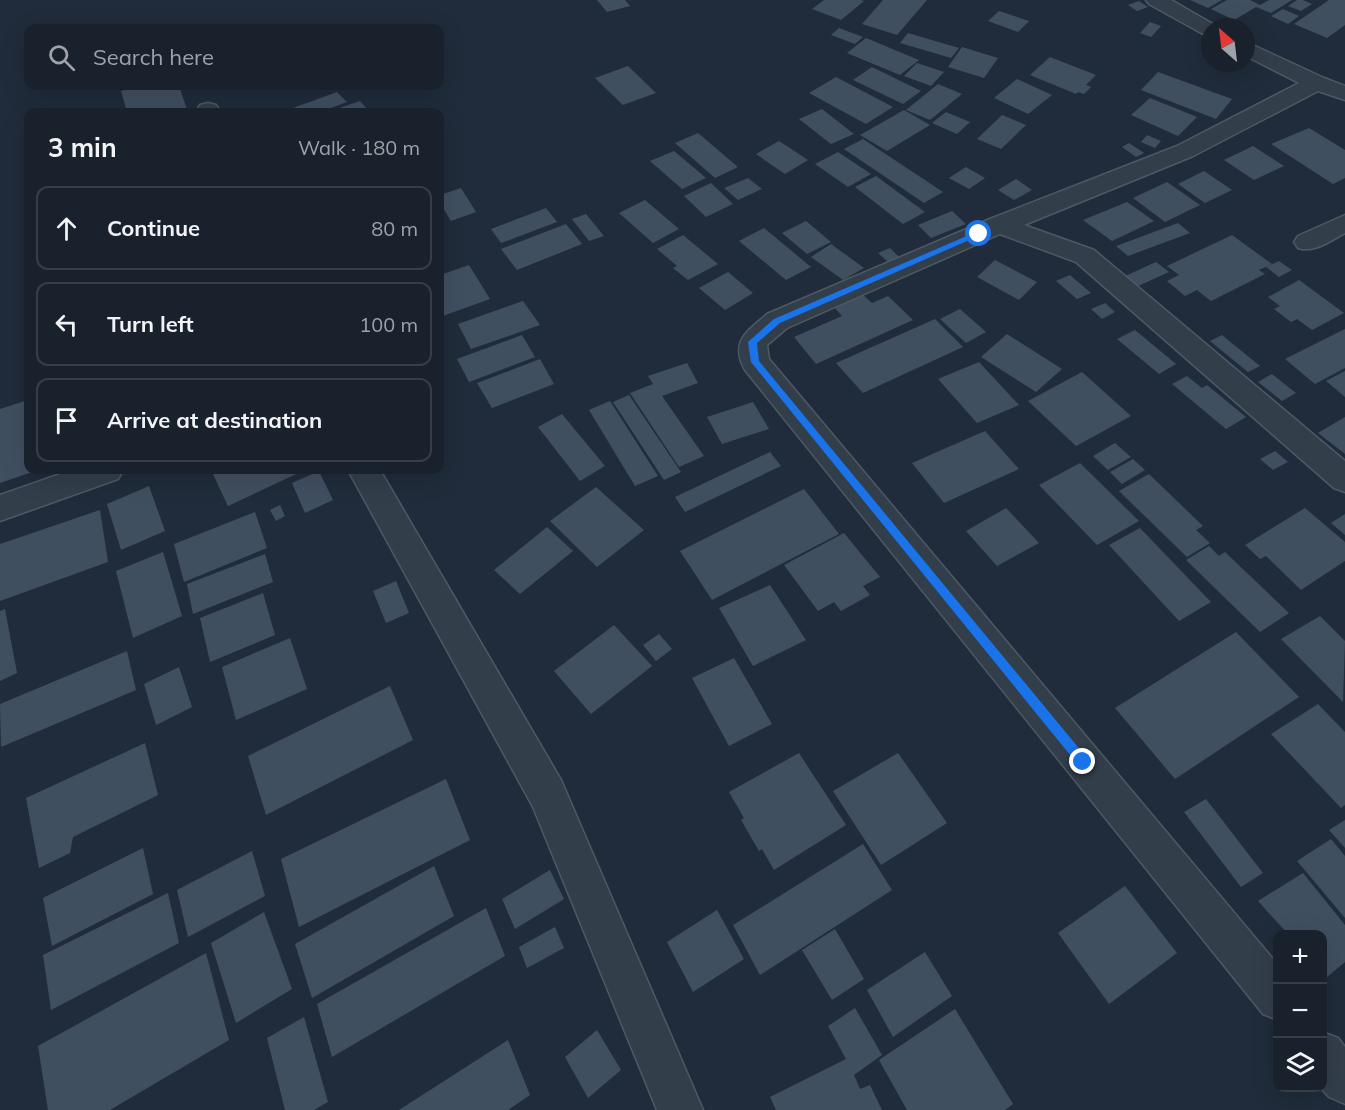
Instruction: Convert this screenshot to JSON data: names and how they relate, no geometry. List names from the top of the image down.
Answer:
{
  "north": "top left",
  "page": {
    "search": "Search here",
    "heading": ["3 min", "Walk · 180 m"],
    "list": [
      ["Continue", "80 m"],
      ["Turn left", "100 m"],
      "Arrive at destination"
    ],
    "map_buttons": ["+", "−"]
  }
}
